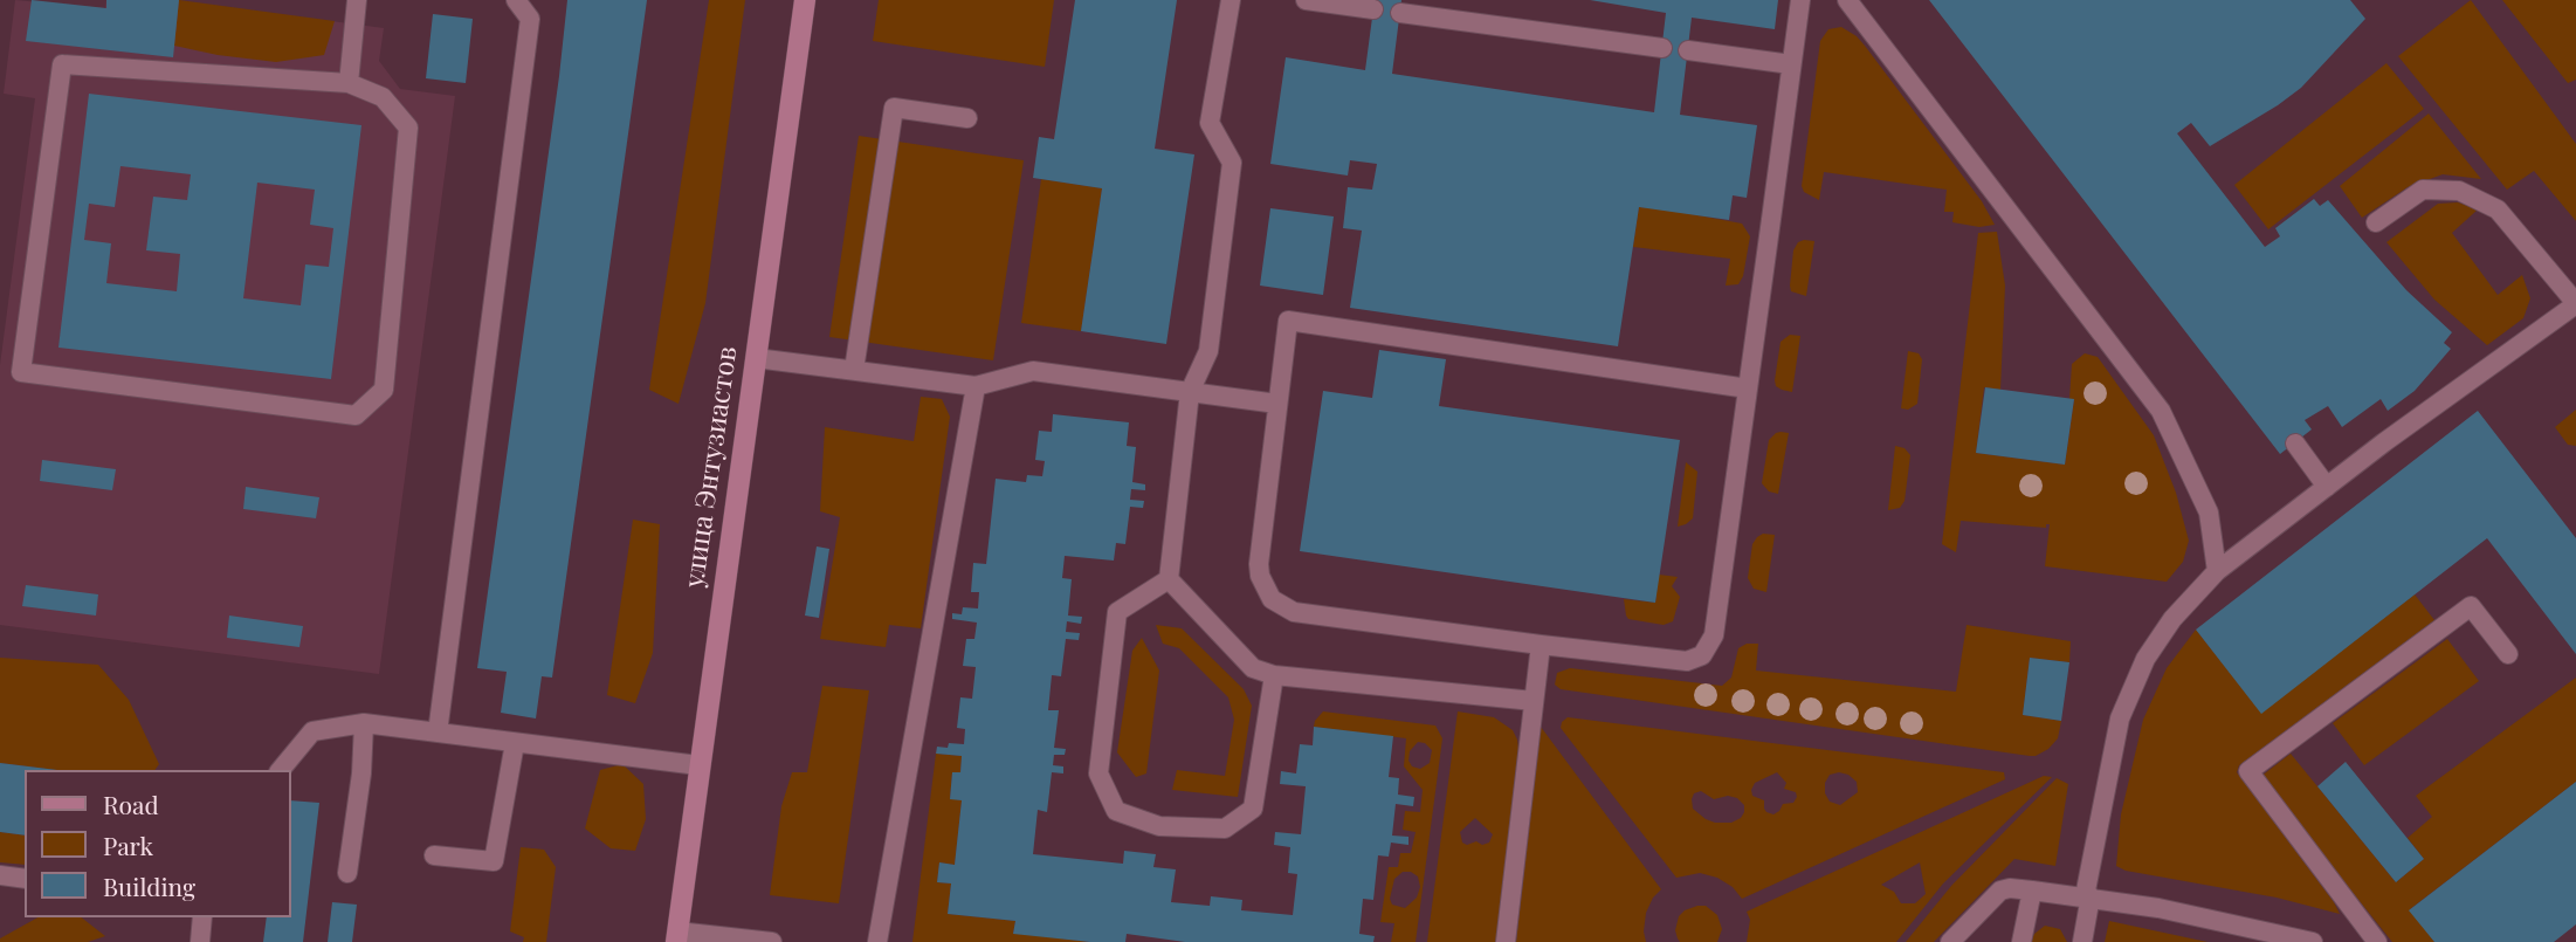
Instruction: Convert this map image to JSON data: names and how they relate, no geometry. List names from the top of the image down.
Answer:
{
  "streets": {
    "main road": ["улица Энтузиастов"]
  },
  "legend": ["Road", "Park", "Building"]
}
